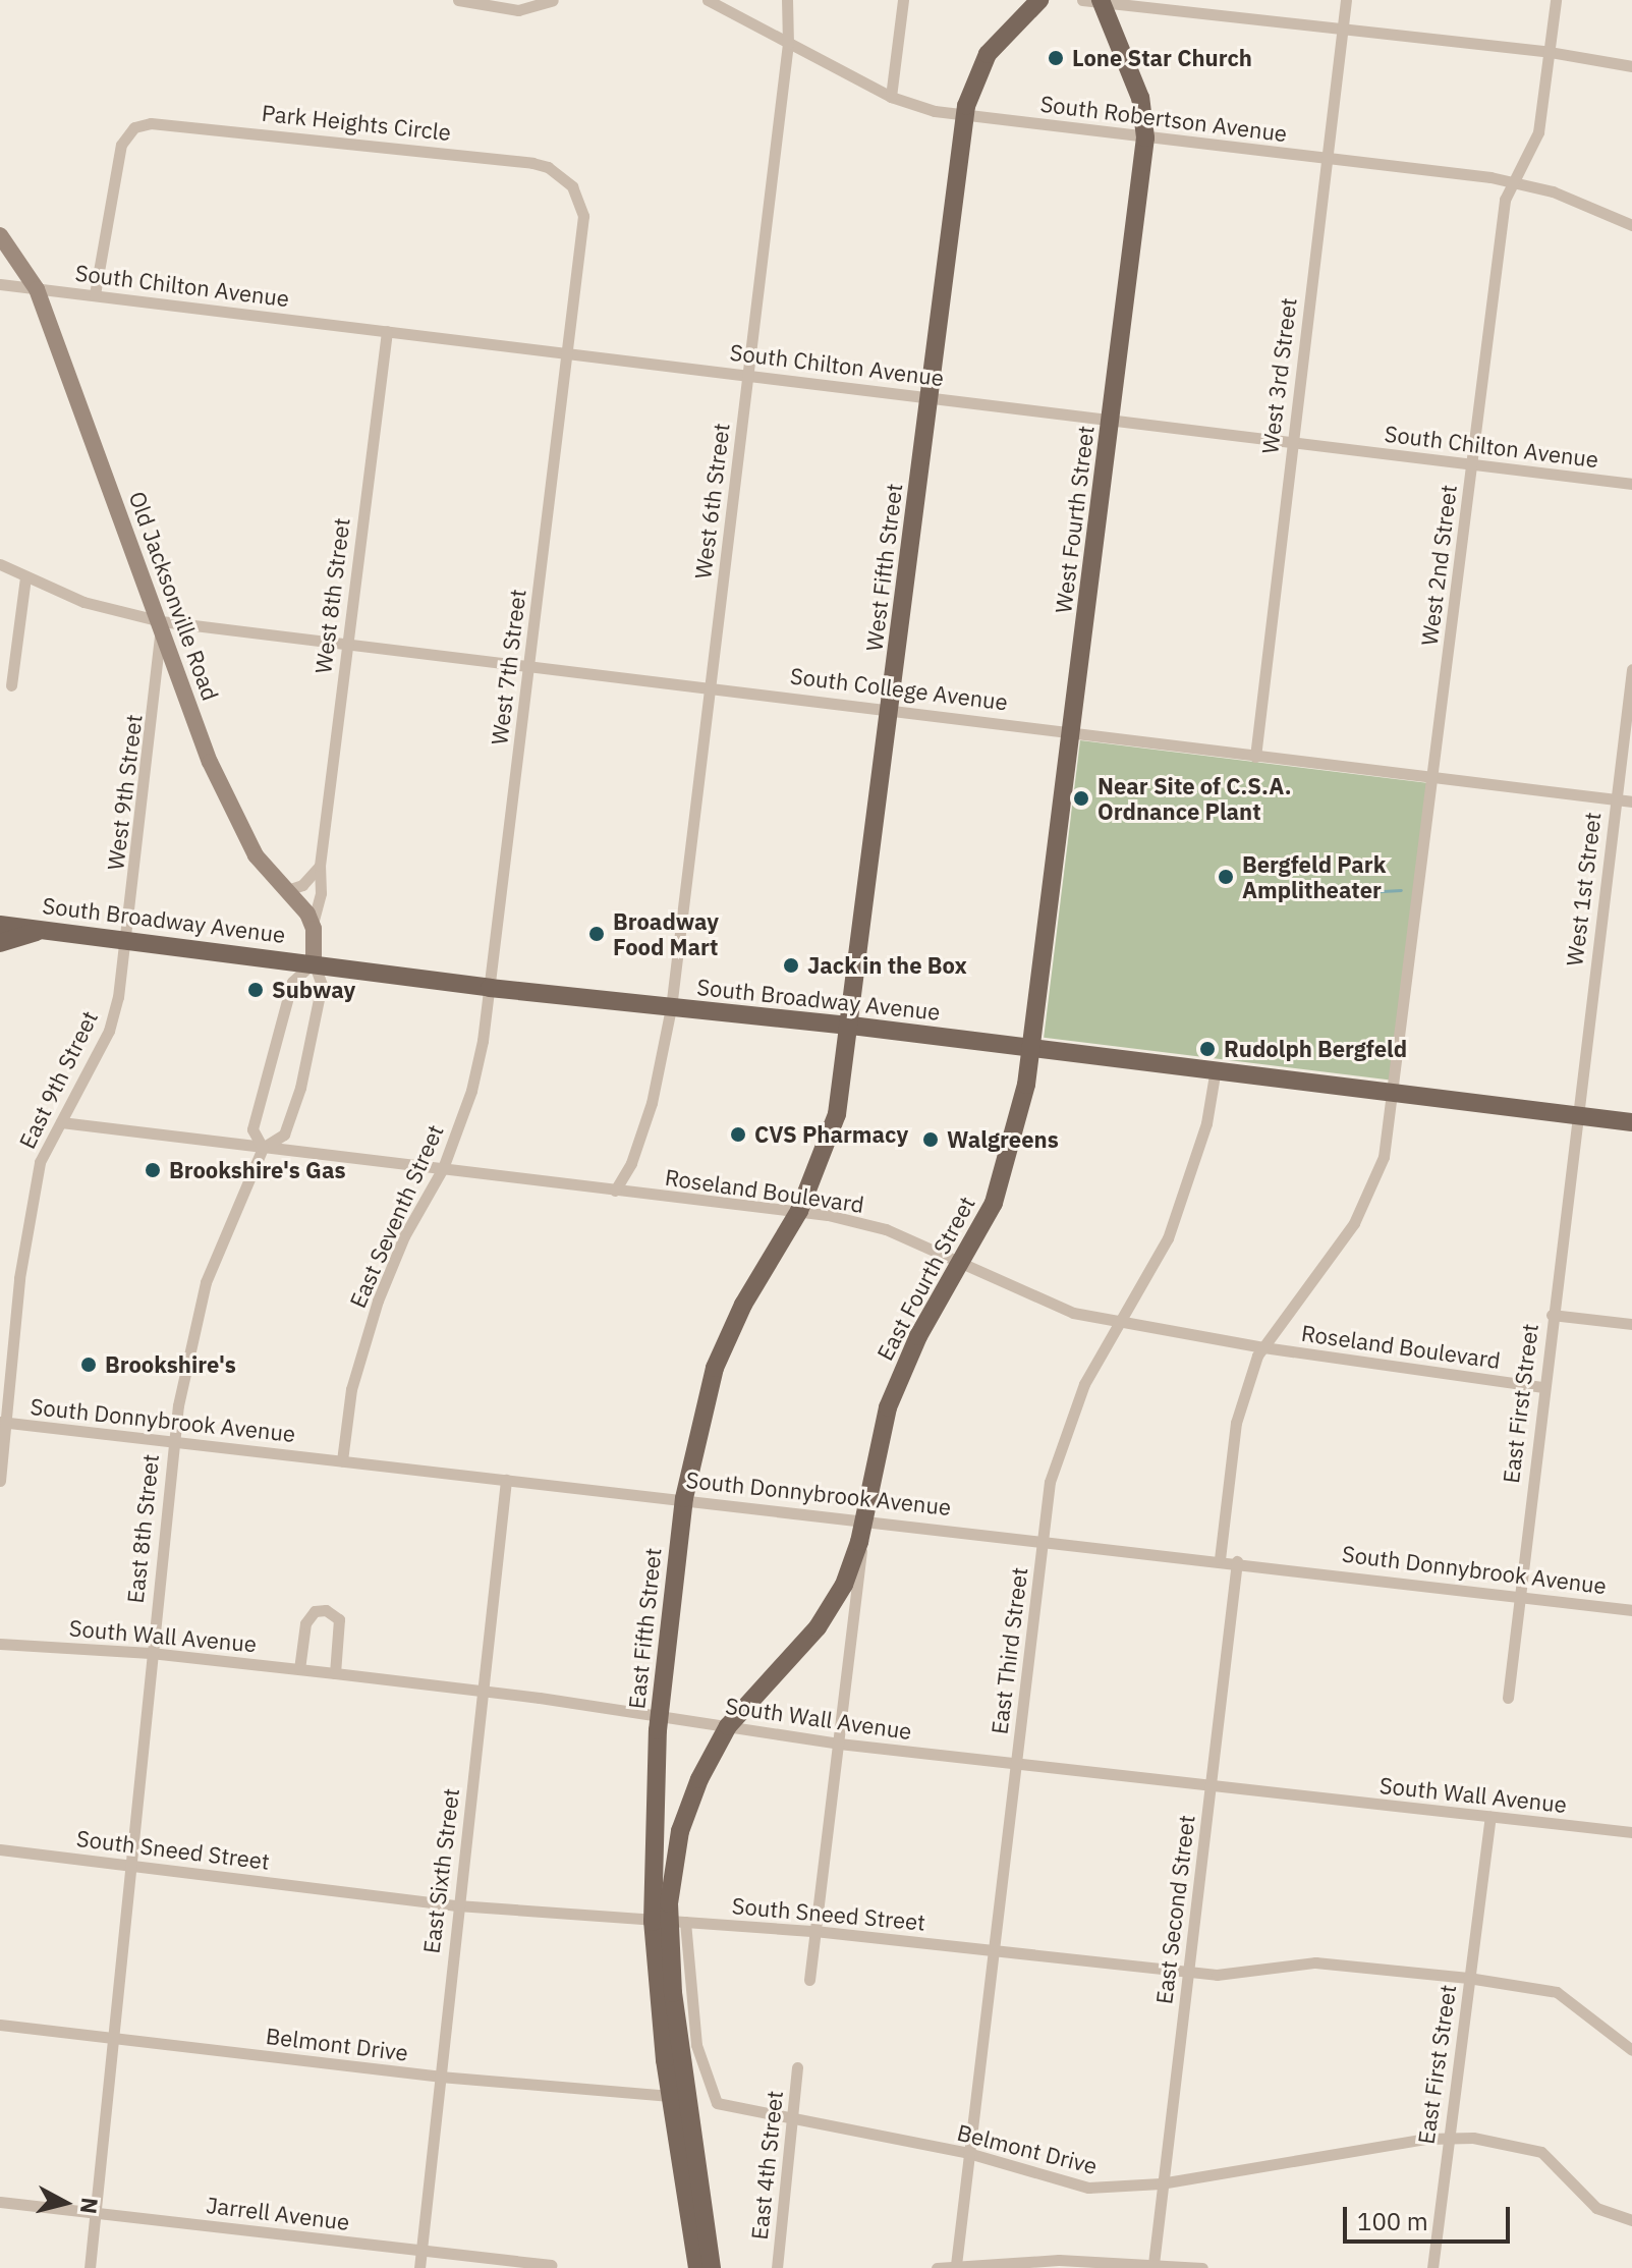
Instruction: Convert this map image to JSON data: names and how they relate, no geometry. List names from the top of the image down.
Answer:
{
  "streets": {
    "main road": [
      "West Fourth Street",
      "West Fifth Street",
      "Old Jacksonville Road",
      "South Broadway Avenue",
      "East Fourth Street",
      "East Fifth Street"
    ],
    "street": [
      "South Robertson Avenue",
      "Park Heights Circle",
      "South Chilton Avenue",
      "West 3rd Street",
      "West 6th Street",
      "West 2nd Street",
      "West 8th Street",
      "West 7th Street",
      "South College Avenue",
      "West 9th Street",
      "West 1st Street",
      "East 9th Street",
      "Roseland Boulevard",
      "East Seventh Street",
      "East First Street",
      "South Donnybrook Avenue",
      "East 8th Street",
      "South Wall Avenue",
      "East Third Street",
      "South Sneed Street",
      "East Sixth Street",
      "East Second Street",
      "Belmont Drive",
      "East 4th Street",
      "Jarrell Avenue"
    ]
  },
  "crossings": [
    ["South Robertson Avenue", "West 3rd Street"],
    ["South Robertson Avenue", "West 6th Street"],
    ["South Robertson Avenue", "West Fourth Street"],
    ["South Robertson Avenue", "West 2nd Street"],
    ["South Robertson Avenue", "West Fifth Street"],
    ["Park Heights Circle", "South Chilton Avenue"],
    ["Park Heights Circle", "West 7th Street"],
    ["South Chilton Avenue", "West 3rd Street"],
    ["South Chilton Avenue", "West 6th Street"],
    ["South Chilton Avenue", "West Fourth Street"],
    ["South Chilton Avenue", "West 2nd Street"],
    ["South Chilton Avenue", "West Fifth Street"],
    ["South Chilton Avenue", "Old Jacksonville Road"],
    ["South Chilton Avenue", "West 8th Street"],
    ["South Chilton Avenue", "West 7th Street"],
    ["West 3rd Street", "South College Avenue"],
    ["West 6th Street", "South College Avenue"],
    ["West 6th Street", "South Broadway Avenue"],
    ["West 6th Street", "Roseland Boulevard"],
    ["West Fourth Street", "South College Avenue"],
    ["West Fourth Street", "South Broadway Avenue"],
    ["West Fourth Street", "East Fourth Street"],
    ["West 2nd Street", "South College Avenue"],
    ["West 2nd Street", "South Broadway Avenue"],
    ["West Fifth Street", "South College Avenue"],
    ["West Fifth Street", "South Broadway Avenue"],
    ["West Fifth Street", "East Fifth Street"],
    ["Old Jacksonville Road", "West 8th Street"],
    ["Old Jacksonville Road", "South College Avenue"],
    ["Old Jacksonville Road", "West 9th Street"],
    ["West 8th Street", "South College Avenue"],
    ["West 7th Street", "South College Avenue"],
    ["West 7th Street", "South Broadway Avenue"],
    ["West 7th Street", "East Seventh Street"],
    ["South College Avenue", "West 9th Street"],
    ["South College Avenue", "West 1st Street"],
    ["West 9th Street", "South Broadway Avenue"],
    ["West 9th Street", "East 9th Street"],
    ["West 1st Street", "South Broadway Avenue"],
    ["West 1st Street", "East First Street"],
    ["South Broadway Avenue", "East 9th Street"],
    ["South Broadway Avenue", "East Seventh Street"],
    ["South Broadway Avenue", "East Fourth Street"],
    ["South Broadway Avenue", "East First Street"],
    ["South Broadway Avenue", "East 8th Street"],
    ["South Broadway Avenue", "East Fifth Street"],
    ["South Broadway Avenue", "East Third Street"],
    ["East 9th Street", "Roseland Boulevard"],
    ["East 9th Street", "South Donnybrook Avenue"],
    ["Roseland Boulevard", "East Seventh Street"],
    ["Roseland Boulevard", "East Fourth Street"],
    ["Roseland Boulevard", "East First Street"],
    ["Roseland Boulevard", "East 8th Street"],
    ["Roseland Boulevard", "East Fifth Street"],
    ["Roseland Boulevard", "East Third Street"],
    ["East Seventh Street", "South Donnybrook Avenue"],
    ["East Fourth Street", "South Donnybrook Avenue"],
    ["East Fourth Street", "East Fifth Street"],
    ["East Fourth Street", "South Wall Avenue"],
    ["East Fourth Street", "South Sneed Street"],
    ["East First Street", "South Donnybrook Avenue"],
    ["East First Street", "South Wall Avenue"],
    ["East First Street", "South Sneed Street"],
    ["East First Street", "Belmont Drive"],
    ["South Donnybrook Avenue", "East 8th Street"],
    ["South Donnybrook Avenue", "East Fifth Street"],
    ["South Donnybrook Avenue", "East Third Street"],
    ["South Donnybrook Avenue", "East Sixth Street"],
    ["South Donnybrook Avenue", "East Second Street"],
    ["East 8th Street", "South Wall Avenue"],
    ["East 8th Street", "South Sneed Street"],
    ["East 8th Street", "Belmont Drive"],
    ["East 8th Street", "Jarrell Avenue"],
    ["East Fifth Street", "South Wall Avenue"],
    ["East Fifth Street", "South Sneed Street"],
    ["East Fifth Street", "Belmont Drive"],
    ["South Wall Avenue", "East Third Street"],
    ["South Wall Avenue", "East Sixth Street"],
    ["South Wall Avenue", "East Second Street"],
    ["East Third Street", "South Sneed Street"],
    ["East Third Street", "Belmont Drive"],
    ["South Sneed Street", "East Sixth Street"],
    ["South Sneed Street", "East Second Street"],
    ["South Sneed Street", "Belmont Drive"],
    ["East Sixth Street", "Belmont Drive"],
    ["East Sixth Street", "Jarrell Avenue"],
    ["East Second Street", "Belmont Drive"],
    ["Belmont Drive", "East 4th Street"]
  ],
  "places": [
    "Lone Star Church",
    "Near Site of C.S.A. Ordnance Plant",
    "Bergfeld Park Amplitheater",
    "Broadway Food Mart",
    "Jack in the Box",
    "Subway",
    "Rudolph Bergfeld",
    "CVS Pharmacy",
    "Walgreens",
    "Brookshire's Gas",
    "Brookshire's"
  ],
  "scale_bar": "100 m",
  "north": "right"
}
